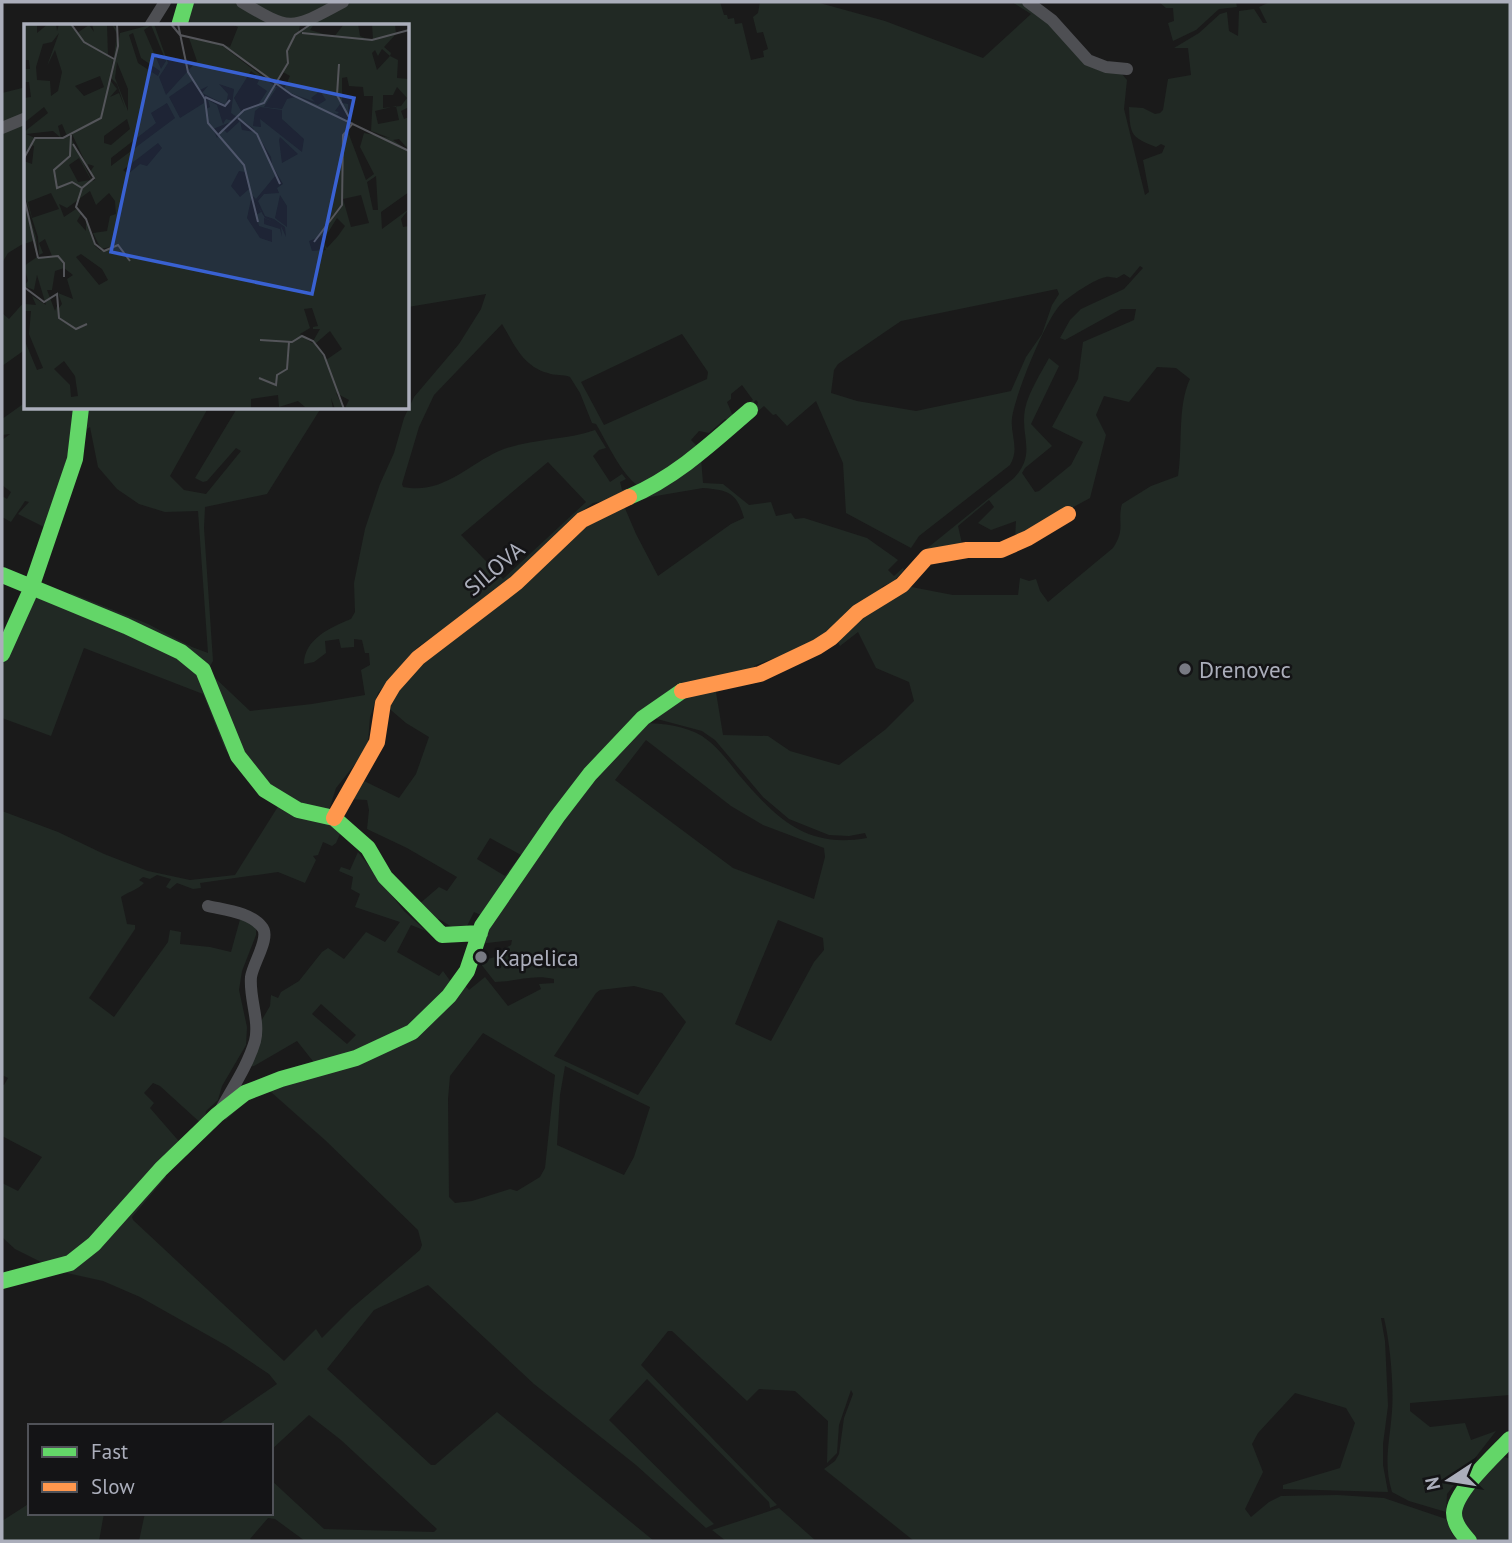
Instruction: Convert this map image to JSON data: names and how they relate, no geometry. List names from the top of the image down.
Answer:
{
  "streets": {
    "street": ["SILOVA"]
  },
  "places": ["Drenovec", "Kapelica"],
  "legend": ["Fast", "Slow"],
  "north": "left"
}
